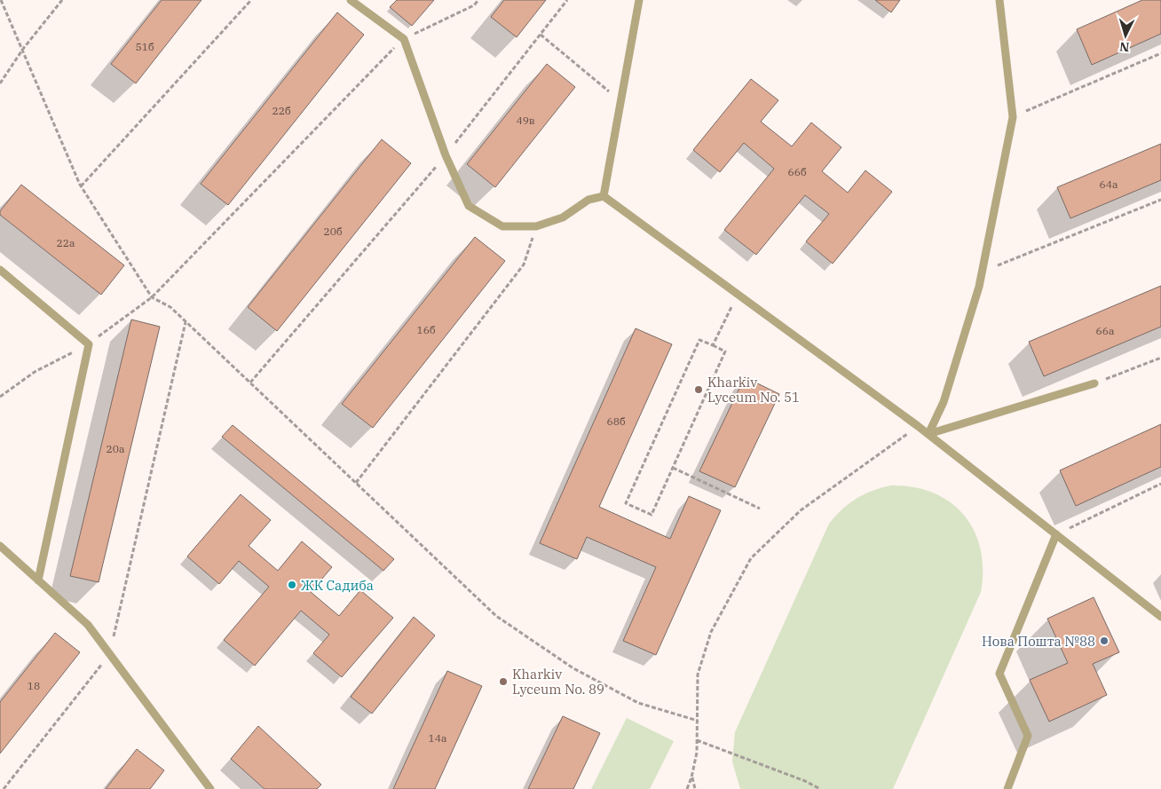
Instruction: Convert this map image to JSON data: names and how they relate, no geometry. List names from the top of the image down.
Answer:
{
  "places": [
    "Kharkiv Lyceum No. 51",
    "ЖК Садиба",
    "Нова Пошта №88",
    "Kharkiv Lyceum No. 89"
  ],
  "house_numbers": [
    "51б",
    "22б",
    "49в",
    "66б",
    "64а",
    "20б",
    "22а",
    "16б",
    "66а",
    "68б",
    "20а",
    "18",
    "14а"
  ],
  "north": "bottom"
}
